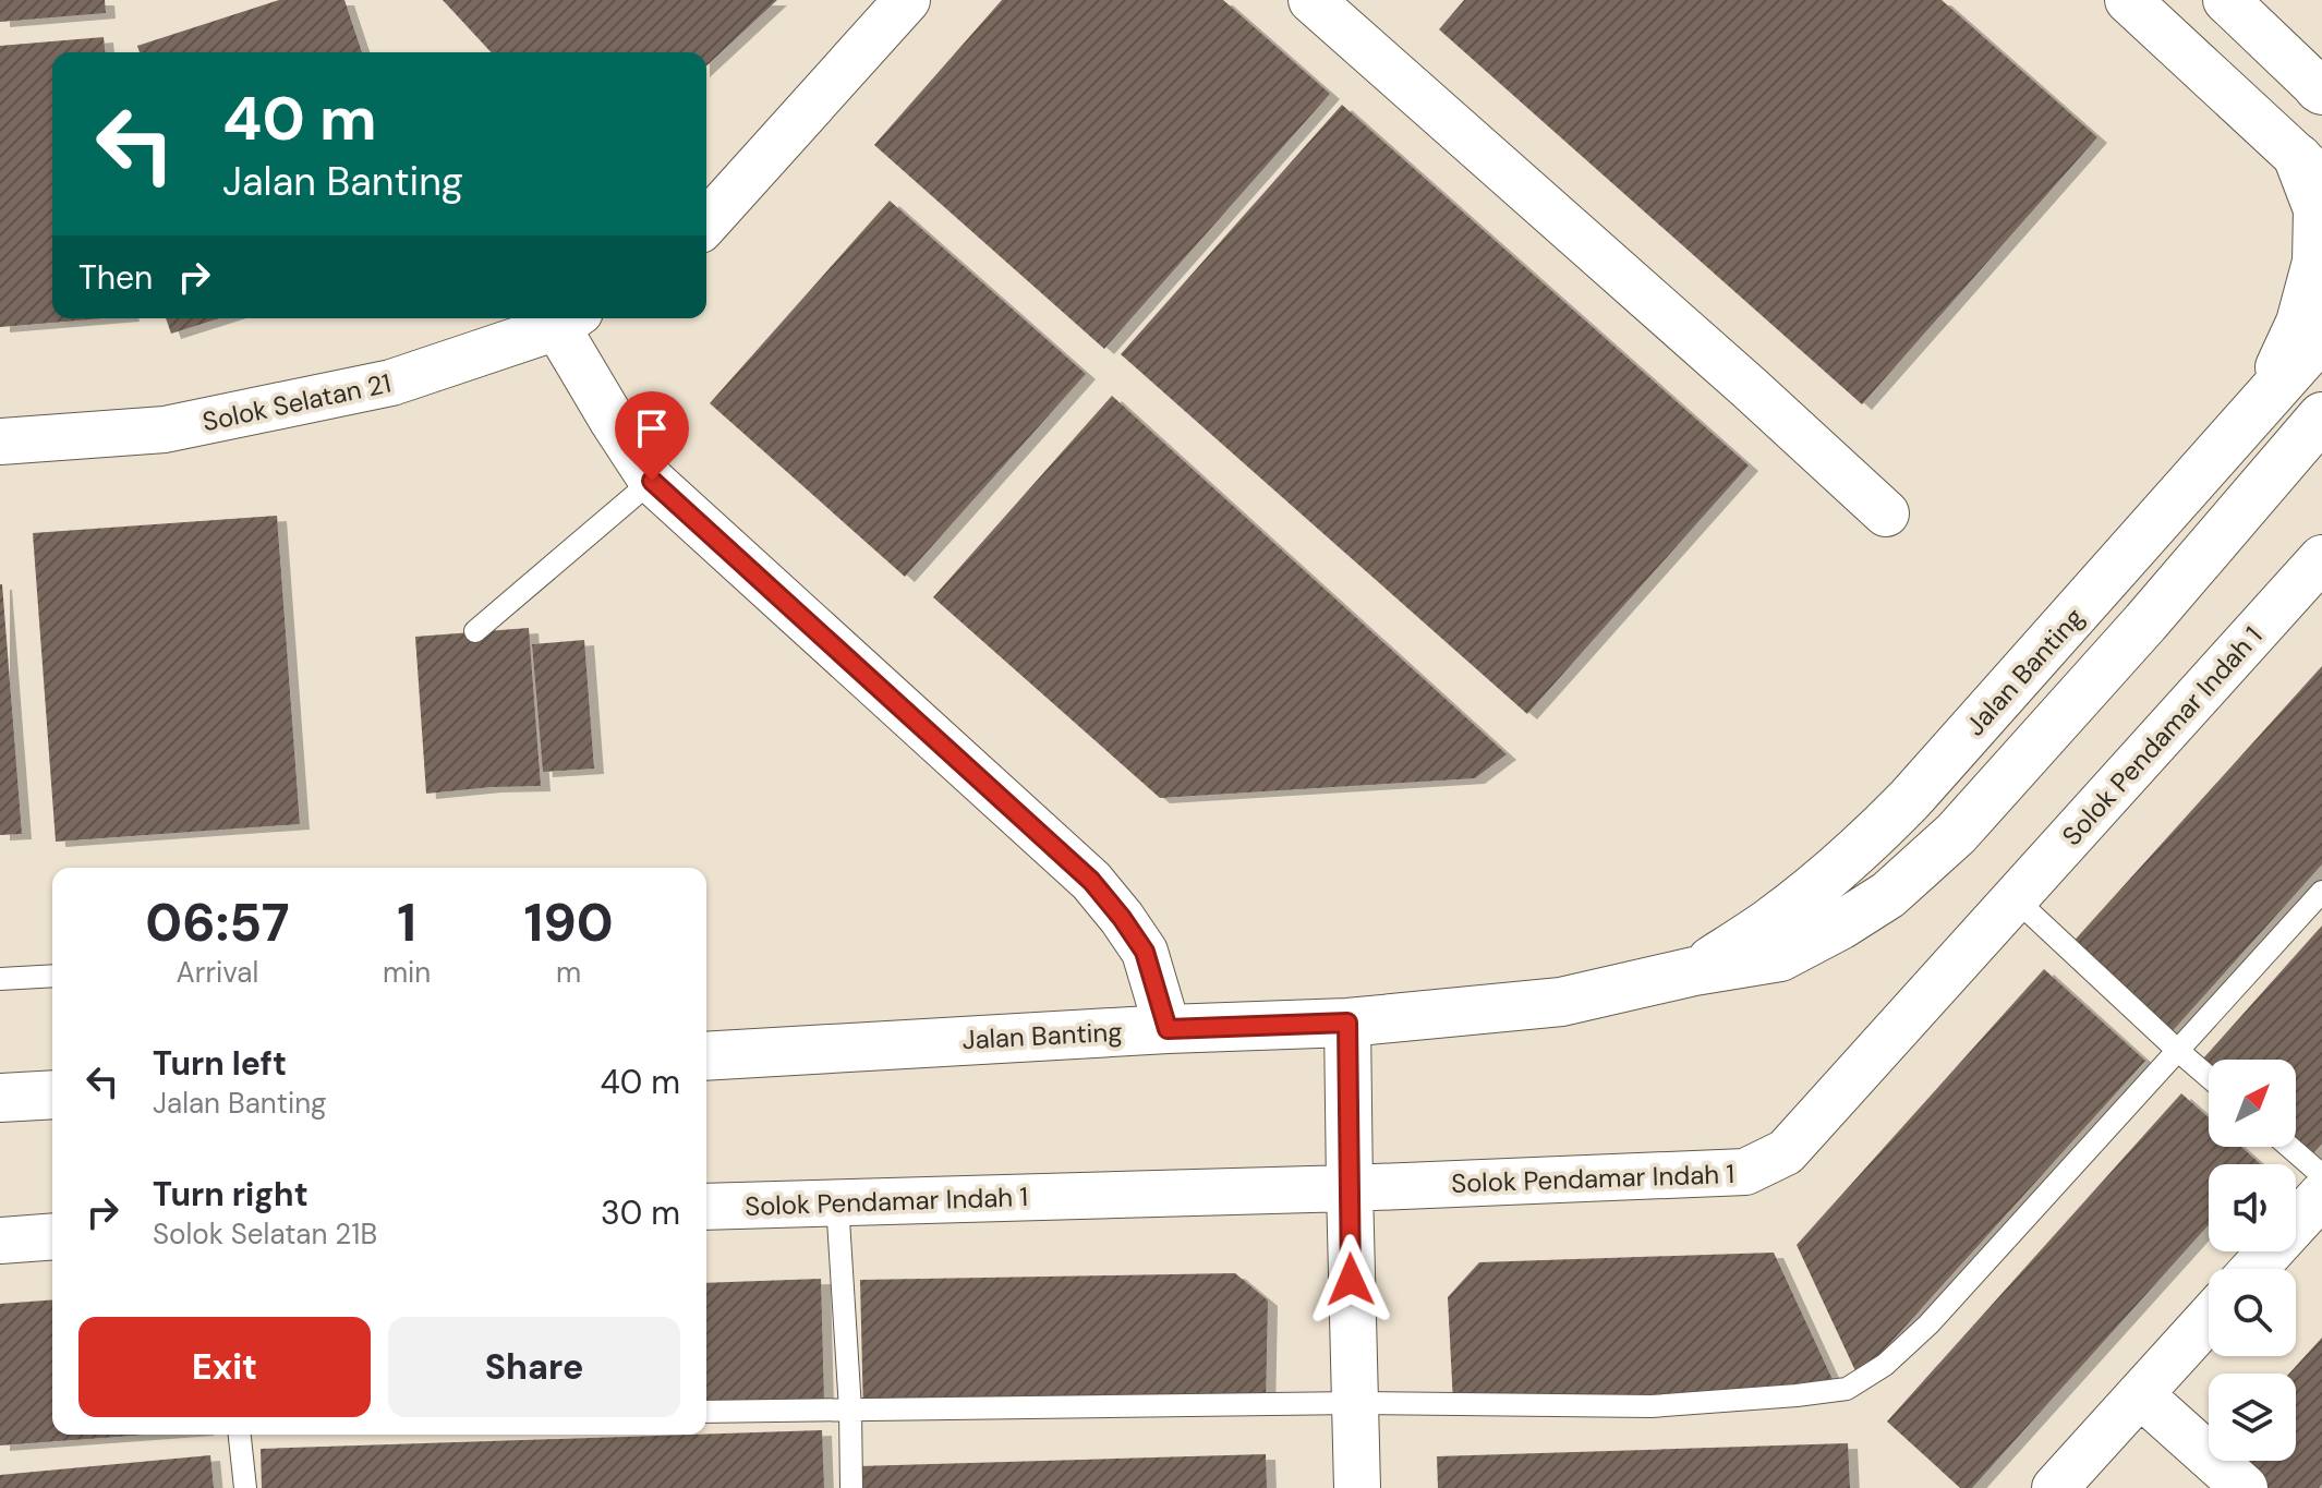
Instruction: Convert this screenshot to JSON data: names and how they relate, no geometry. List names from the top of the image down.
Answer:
{
  "streets": {
    "main road": ["Jalan Banting"],
    "street": ["Solok Selatan 21", "Solok Pendamar Indah 1"]
  },
  "north": "top right",
  "page": {
    "turn": ["40 m", "Jalan Banting"],
    "then": "Then",
    "eta": [
      "06:57",
      "Arrival",
      "1",
      "min",
      "190",
      "m"
    ],
    "list": [
      {
        "name": "Turn left",
        "note": "Jalan Banting",
        "value": "40 m"
      },
      {
        "name": "Turn right",
        "note": "Solok Selatan 21B",
        "value": "30 m"
      }
    ],
    "buttons": ["Exit", "Share"]
  }
}
